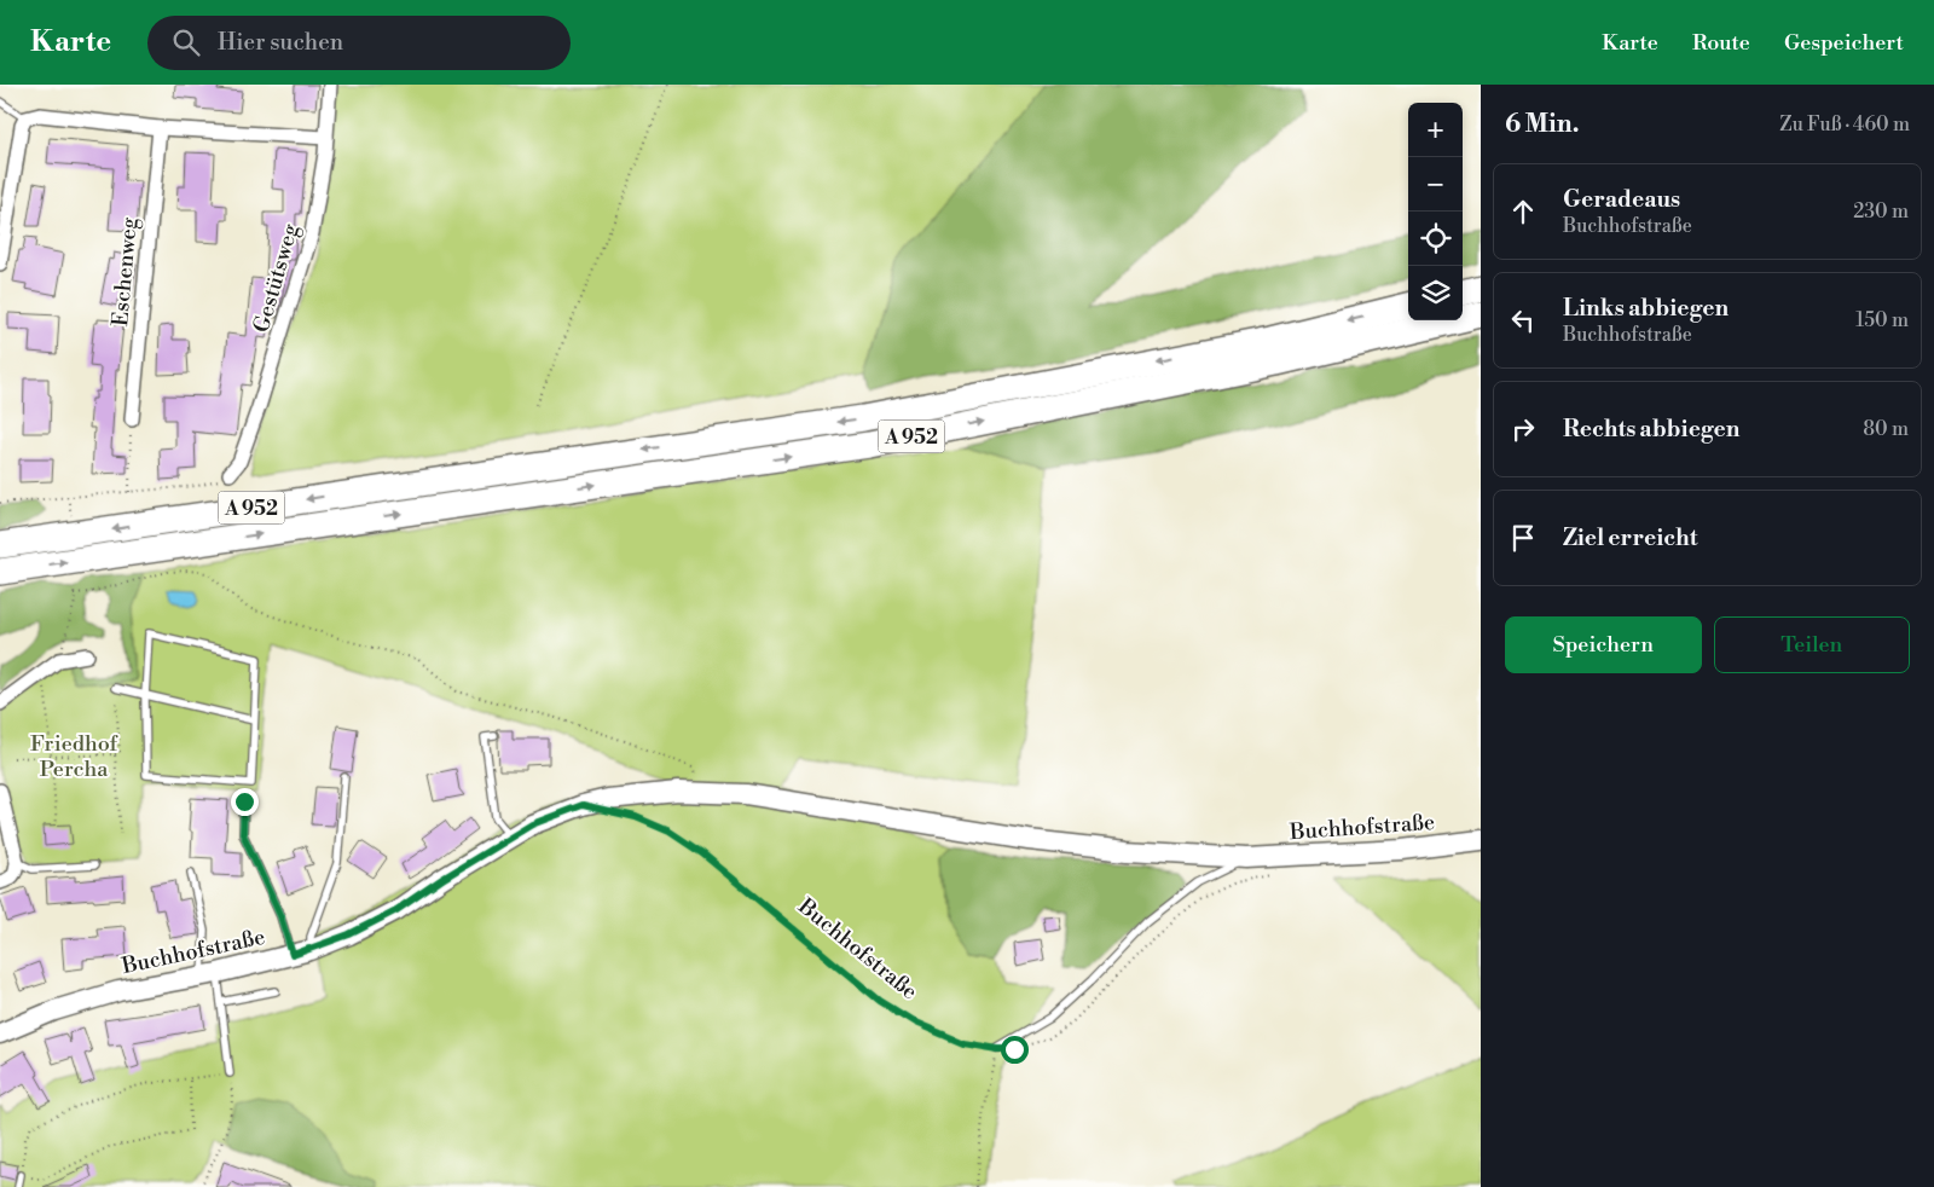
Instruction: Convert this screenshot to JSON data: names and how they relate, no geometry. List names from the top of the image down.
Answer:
{
  "streets": {
    "highway": ["A 952"],
    "main road": ["Buchhofstraße"],
    "street": ["Eschenweg", "Gestütsweg"]
  },
  "parks": ["Friedhof Percha"],
  "page": {
    "header": "Karte",
    "search": "Hier suchen",
    "nav": ["Karte", "Route", "Gespeichert"],
    "heading": ["6 Min.", "Zu Fuß · 460 m"],
    "map_buttons": ["+", "−"],
    "list": [
      ["Geradeaus", "Buchhofstraße", "230 m"],
      ["Links abbiegen", "Buchhofstraße", "150 m"],
      ["Rechts abbiegen", "80 m"],
      "Ziel erreicht"
    ],
    "buttons": ["Speichern", "Teilen"]
  }
}
